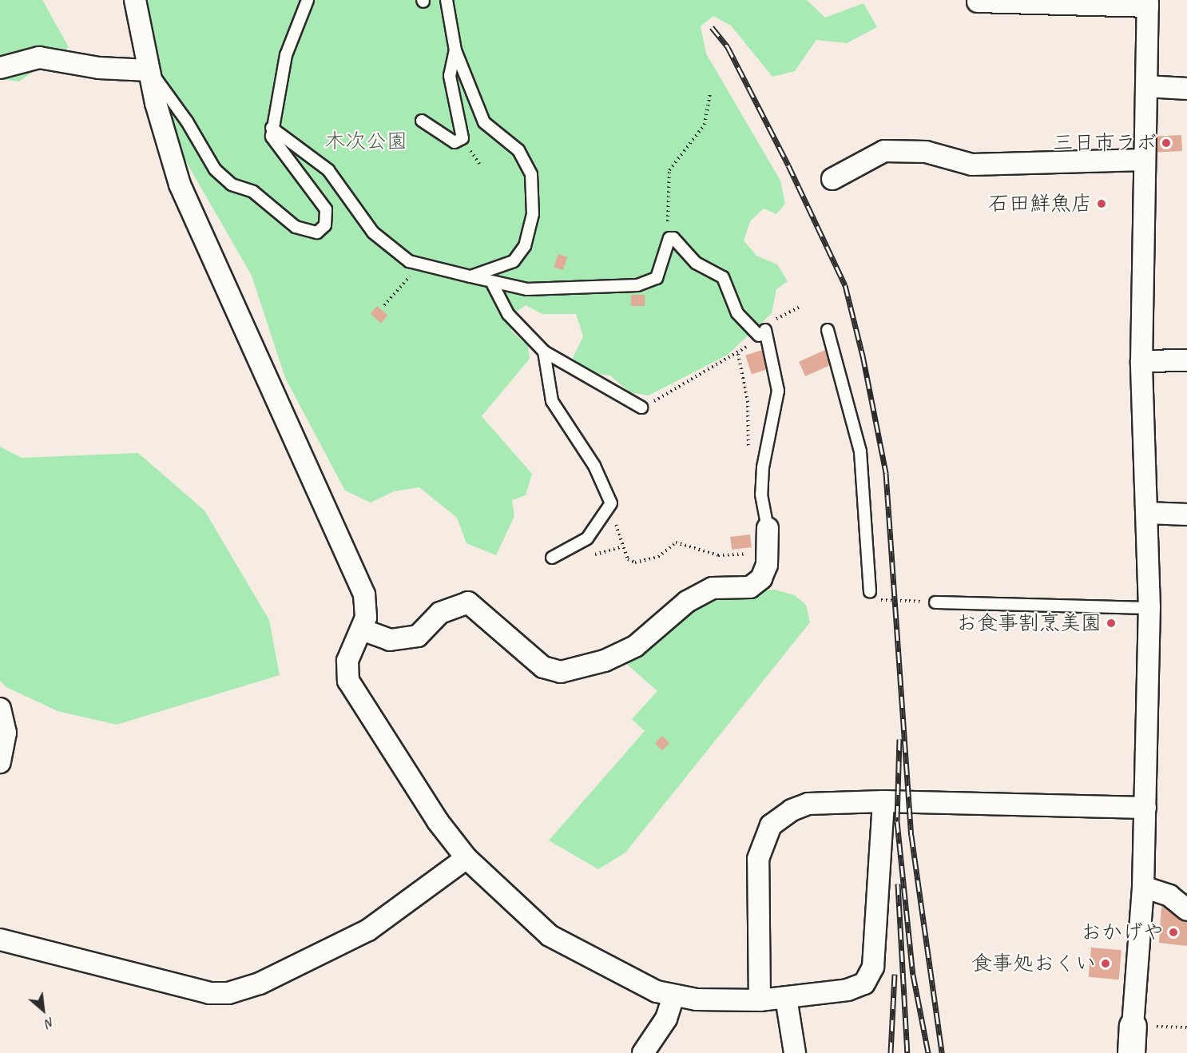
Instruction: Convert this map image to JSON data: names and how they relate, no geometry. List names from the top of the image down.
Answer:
{
  "parks": ["木次公園"],
  "places": [
    "三日市ラボ",
    "石田鮮魚店",
    "お食事割烹美園",
    "おかげや",
    "食事処おくい"
  ],
  "north": "bottom right"
}
